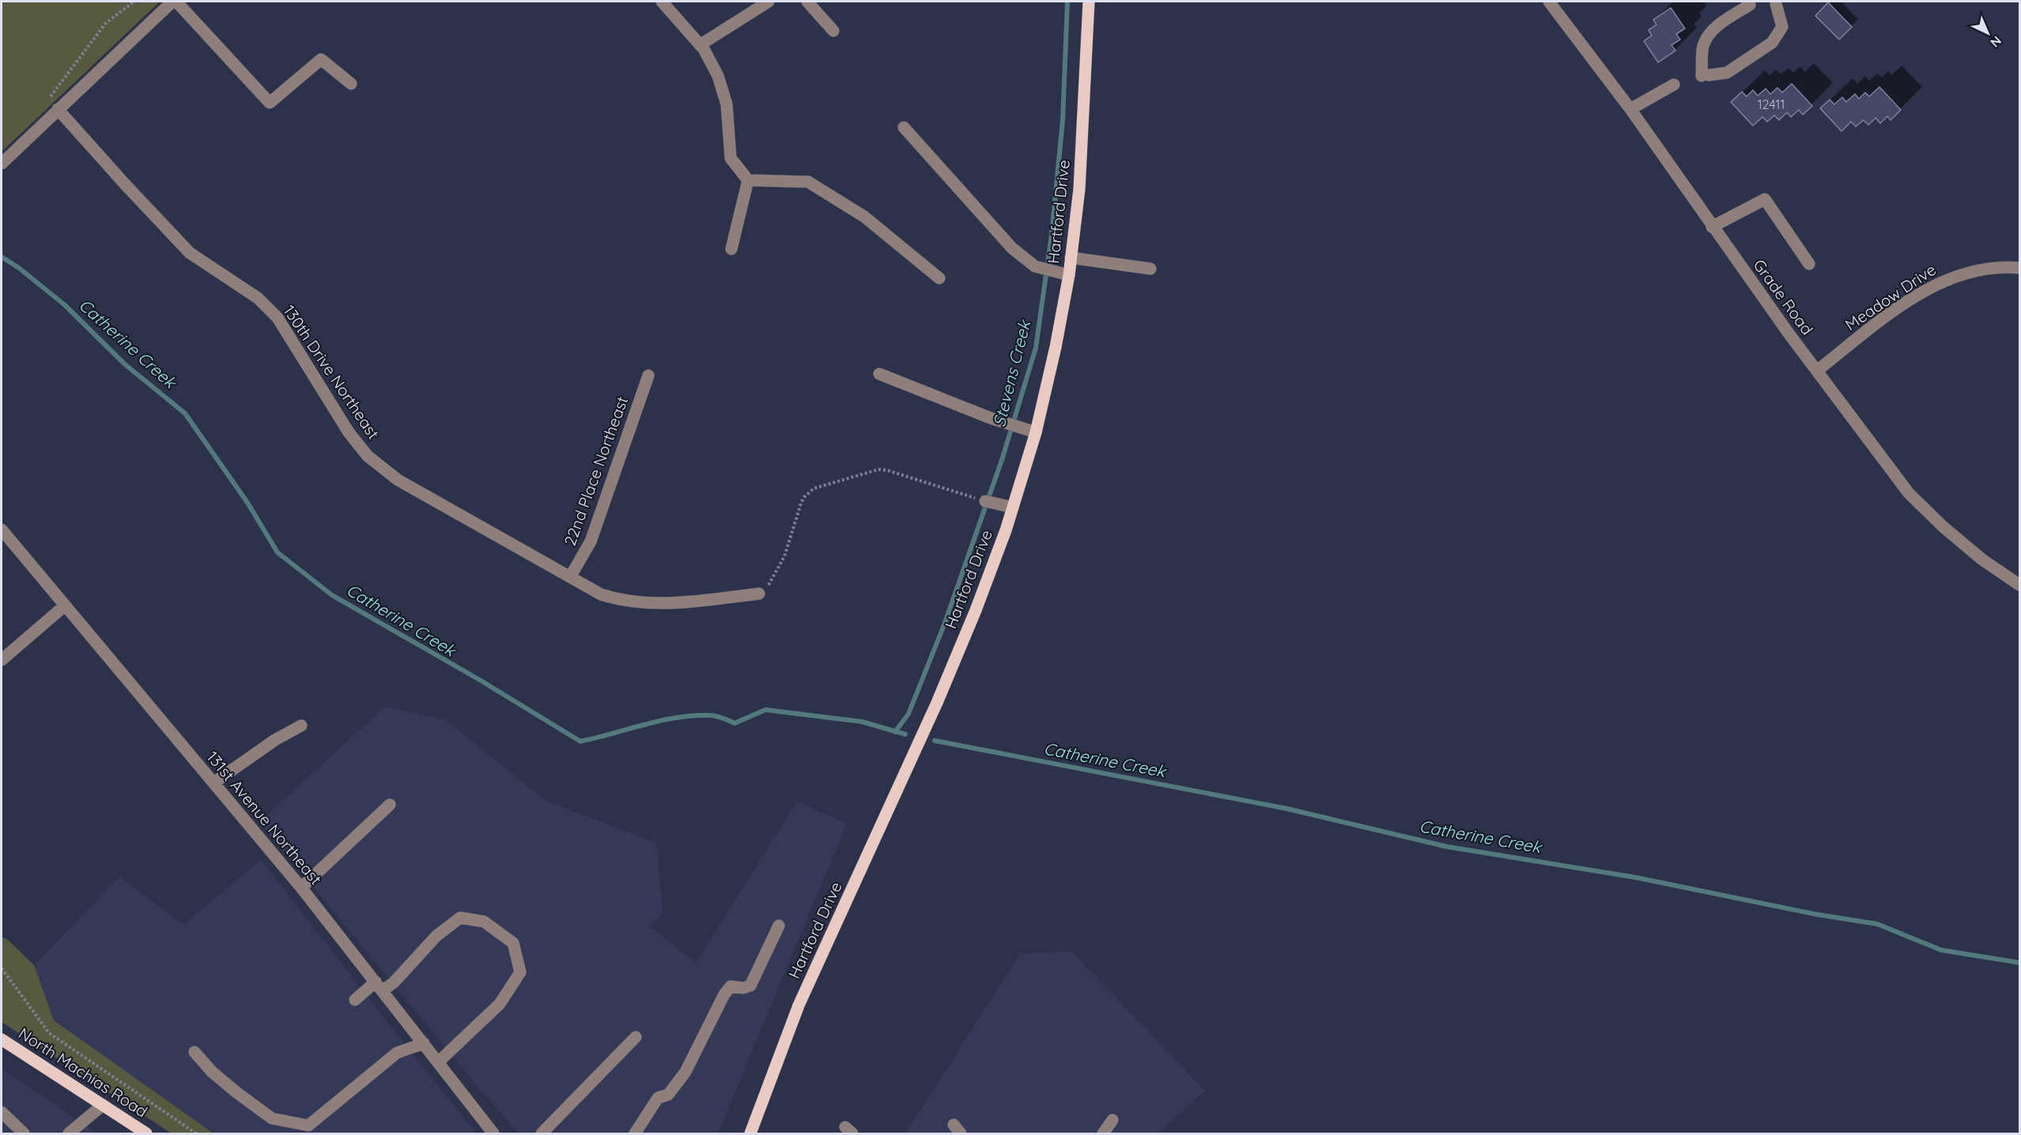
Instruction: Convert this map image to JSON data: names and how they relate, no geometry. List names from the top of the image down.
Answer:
{
  "streets": {
    "main road": ["Hartford Drive", "North Machias Road"],
    "street": [
      "Grade Road",
      "Meadow Drive",
      "130th Drive Northeast",
      "22nd Place Northeast",
      "131st Avenue Northeast"
    ]
  },
  "crossings": [
    ["Grade Road", "Meadow Drive"],
    ["130th Drive Northeast", "22nd Place Northeast"]
  ],
  "water": ["Catherine Creek", "Stevens Creek"],
  "house_numbers": ["12411"],
  "north": "bottom right"
}
